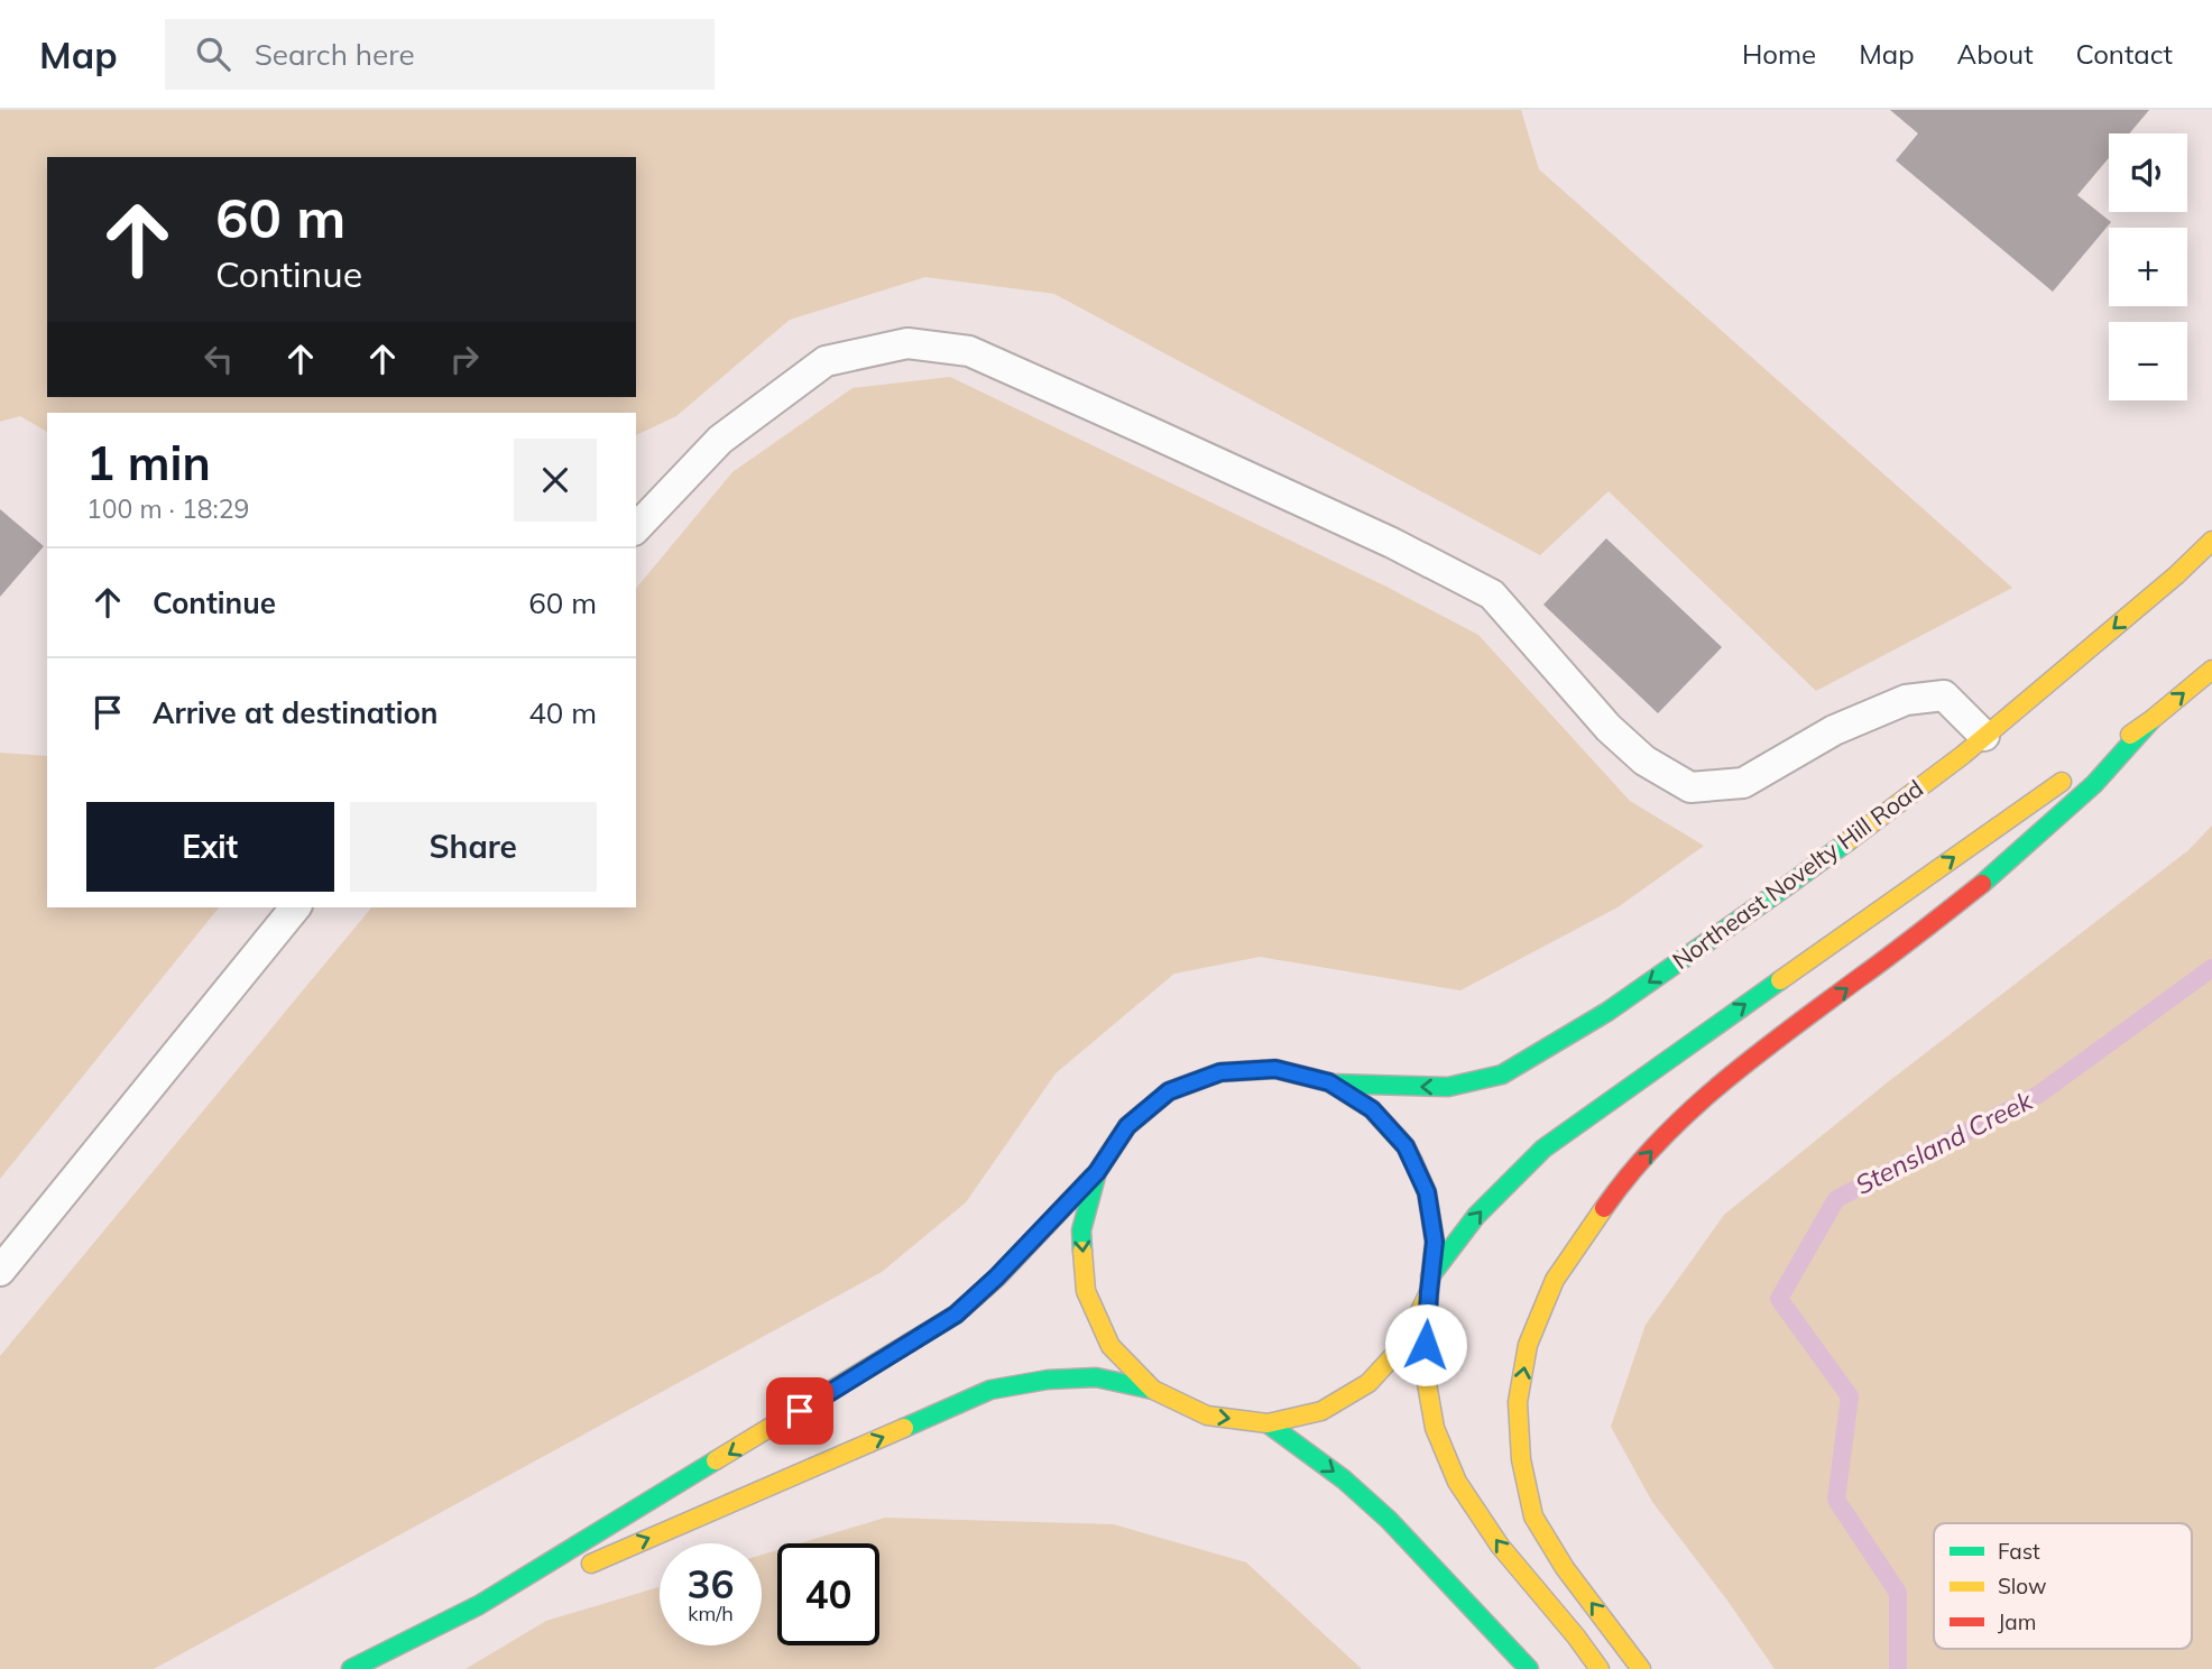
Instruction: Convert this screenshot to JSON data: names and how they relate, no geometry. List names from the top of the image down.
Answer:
{
  "streets": {
    "main road": ["Northeast Novelty Hill Road"]
  },
  "water": ["Stensland Creek"],
  "legend": ["Fast", "Slow", "Jam"],
  "page": {
    "header": "Map",
    "search": "Search here",
    "nav": [
      "Home",
      "Map",
      "About",
      "Contact"
    ],
    "map_buttons": ["+", "−"],
    "turn": ["60 m", "Continue"],
    "heading": ["1 min", "100 m · 18:29"],
    "list": [
      {
        "name": "Continue",
        "value": "60 m"
      },
      {
        "name": "Arrive at destination",
        "value": "40 m"
      }
    ],
    "buttons": ["Exit", "Share"],
    "speed": "36 km/h",
    "limit": "40"
  }
}
